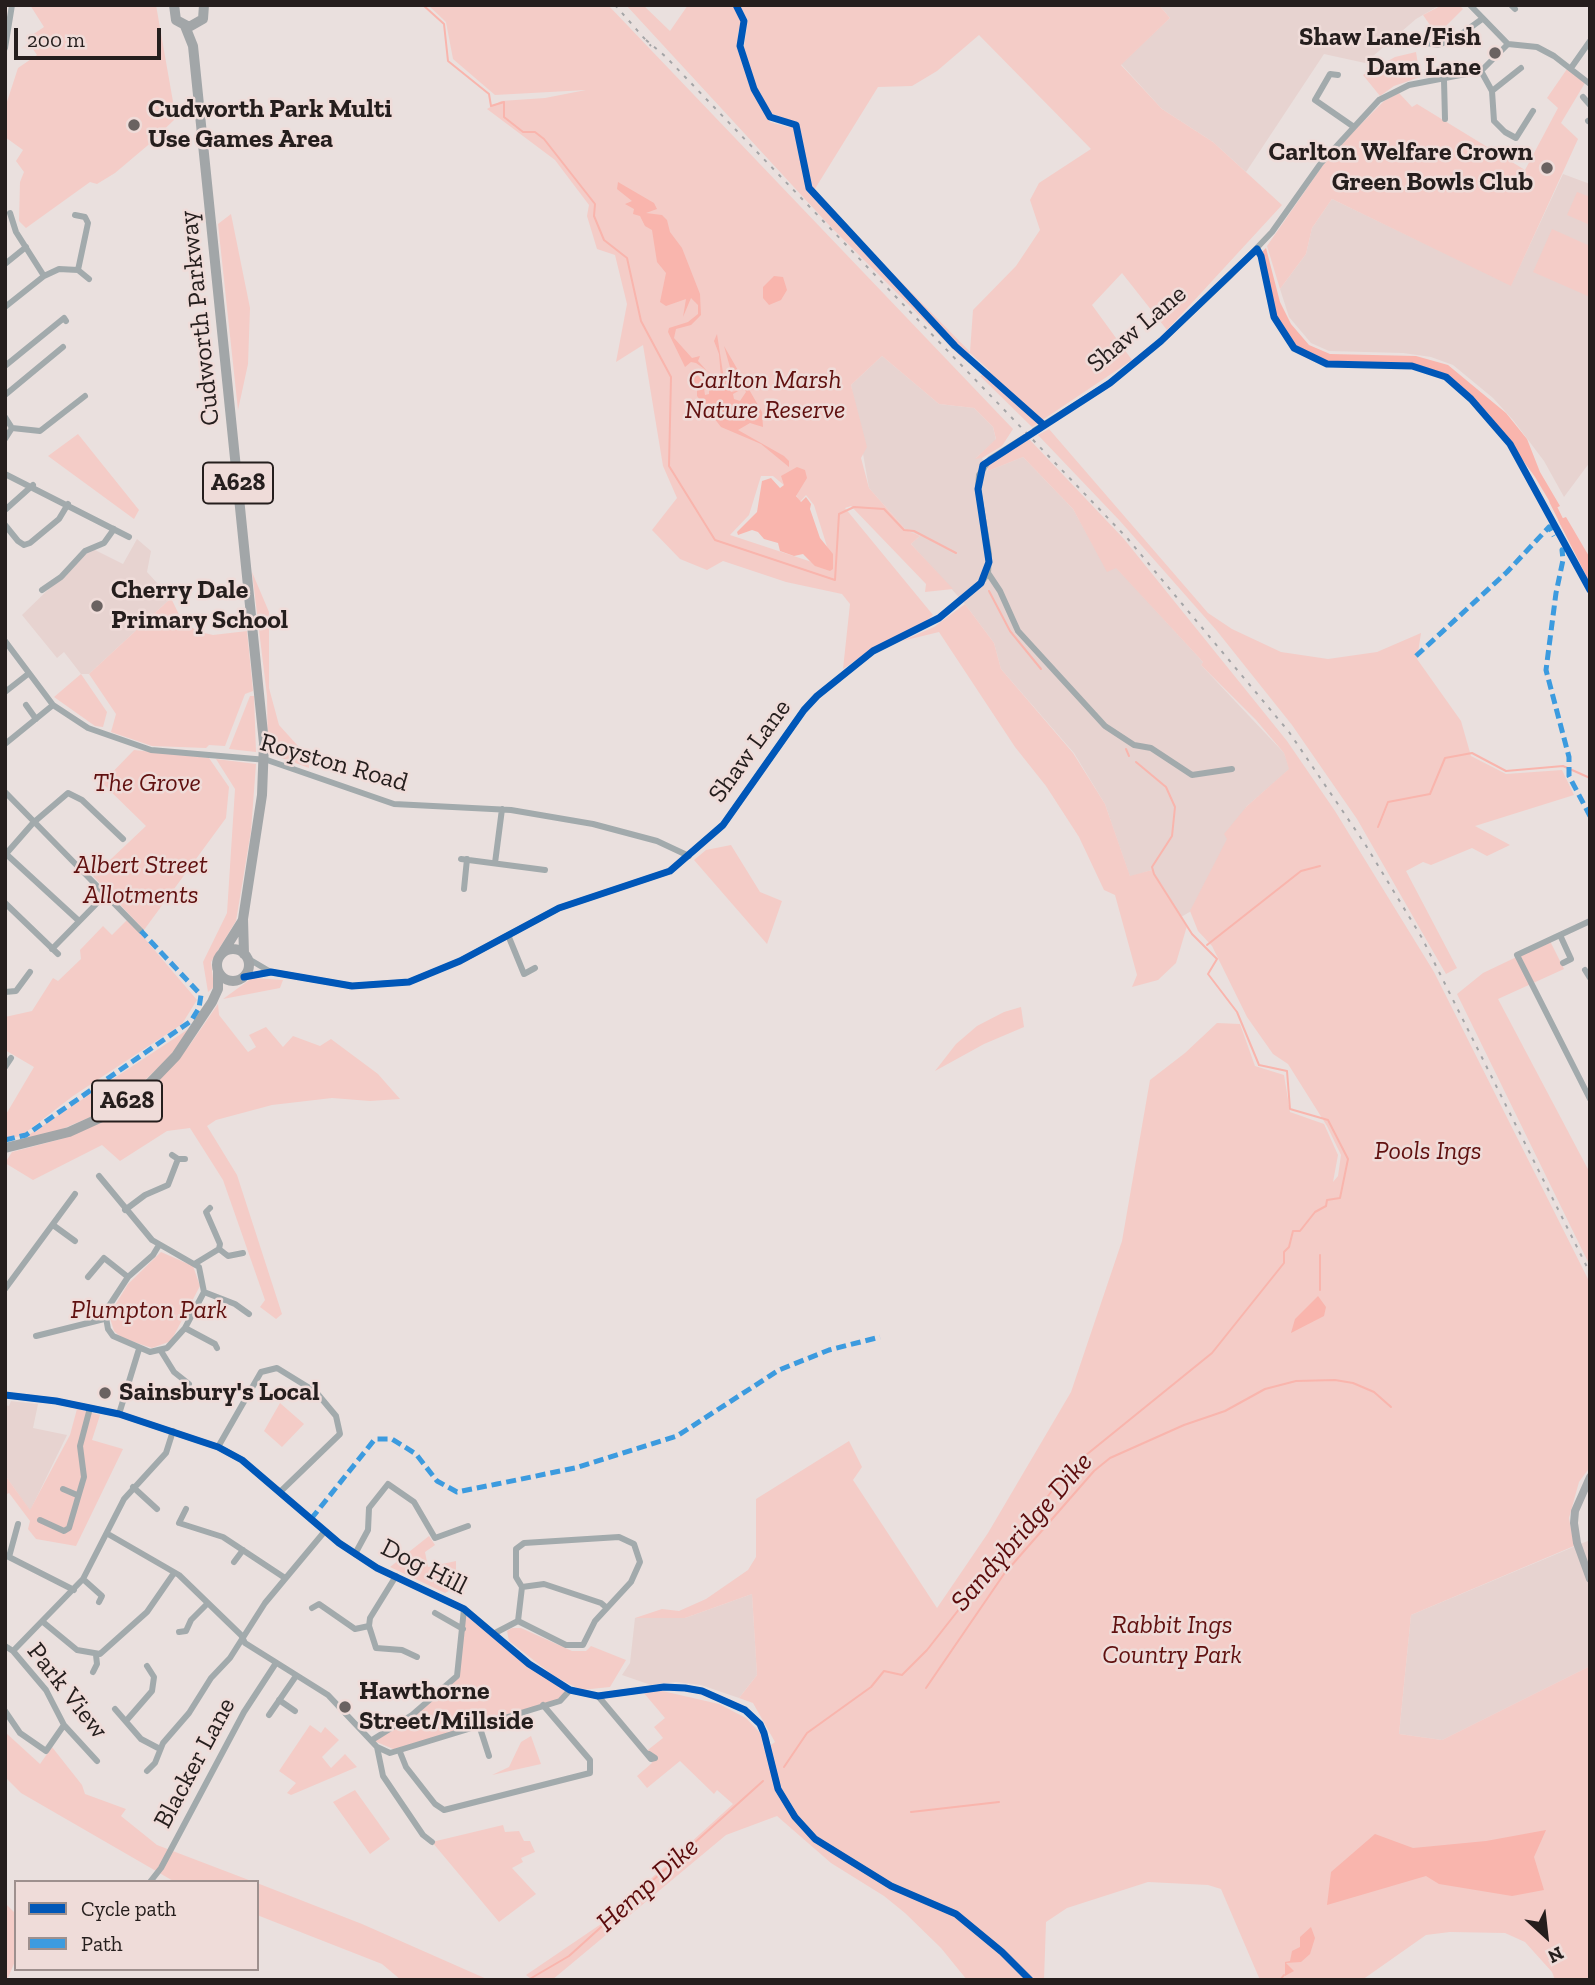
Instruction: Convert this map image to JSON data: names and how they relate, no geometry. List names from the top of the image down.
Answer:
{
  "streets": {
    "highway": ["Cudworth Parkway", "A628"],
    "street": [
      "Shaw Lane",
      "Royston Road",
      "Dog Hill",
      "Park View",
      "Blacker Lane"
    ]
  },
  "crossings": [
    ["Cudworth Parkway", "A628"],
    ["Shaw Lane", "Royston Road"]
  ],
  "water": ["Sandybridge Dike", "Hemp Dike"],
  "parks": [
    "Carlton Marsh Nature Reserve",
    "The Grove",
    "Albert Street Allotments",
    "Pools Ings",
    "Plumpton Park",
    "Rabbit Ings Country Park"
  ],
  "places": [
    "Shaw Lane/Fish Dam Lane",
    "Cudworth Park Multi Use Games Area",
    "Carlton Welfare Crown Green Bowls Club",
    "Cherry Dale Primary School",
    "Sainsbury's Local",
    "Hawthorne Street/Millside"
  ],
  "legend": ["Cycle path", "Path"],
  "scale_bar": "200 m",
  "north": "bottom right"
}
